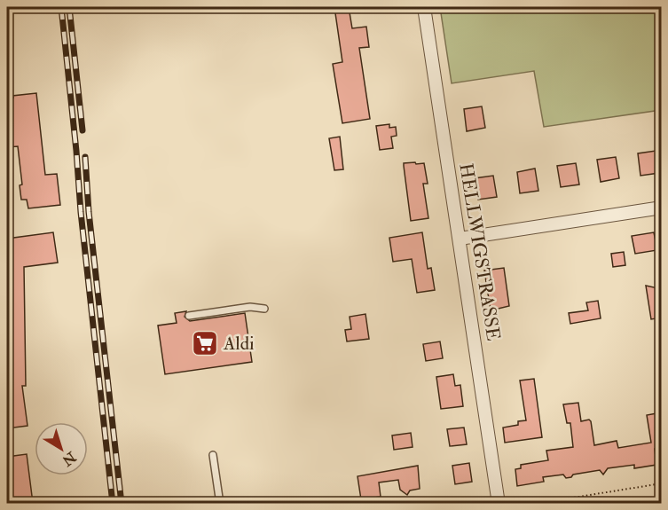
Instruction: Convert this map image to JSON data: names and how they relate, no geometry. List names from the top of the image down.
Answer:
{
  "streets": {
    "street": ["HELLWIGSTRASSE"]
  },
  "places": {
    "supermarket": ["Aldi"]
  },
  "north": "bottom right"
}
